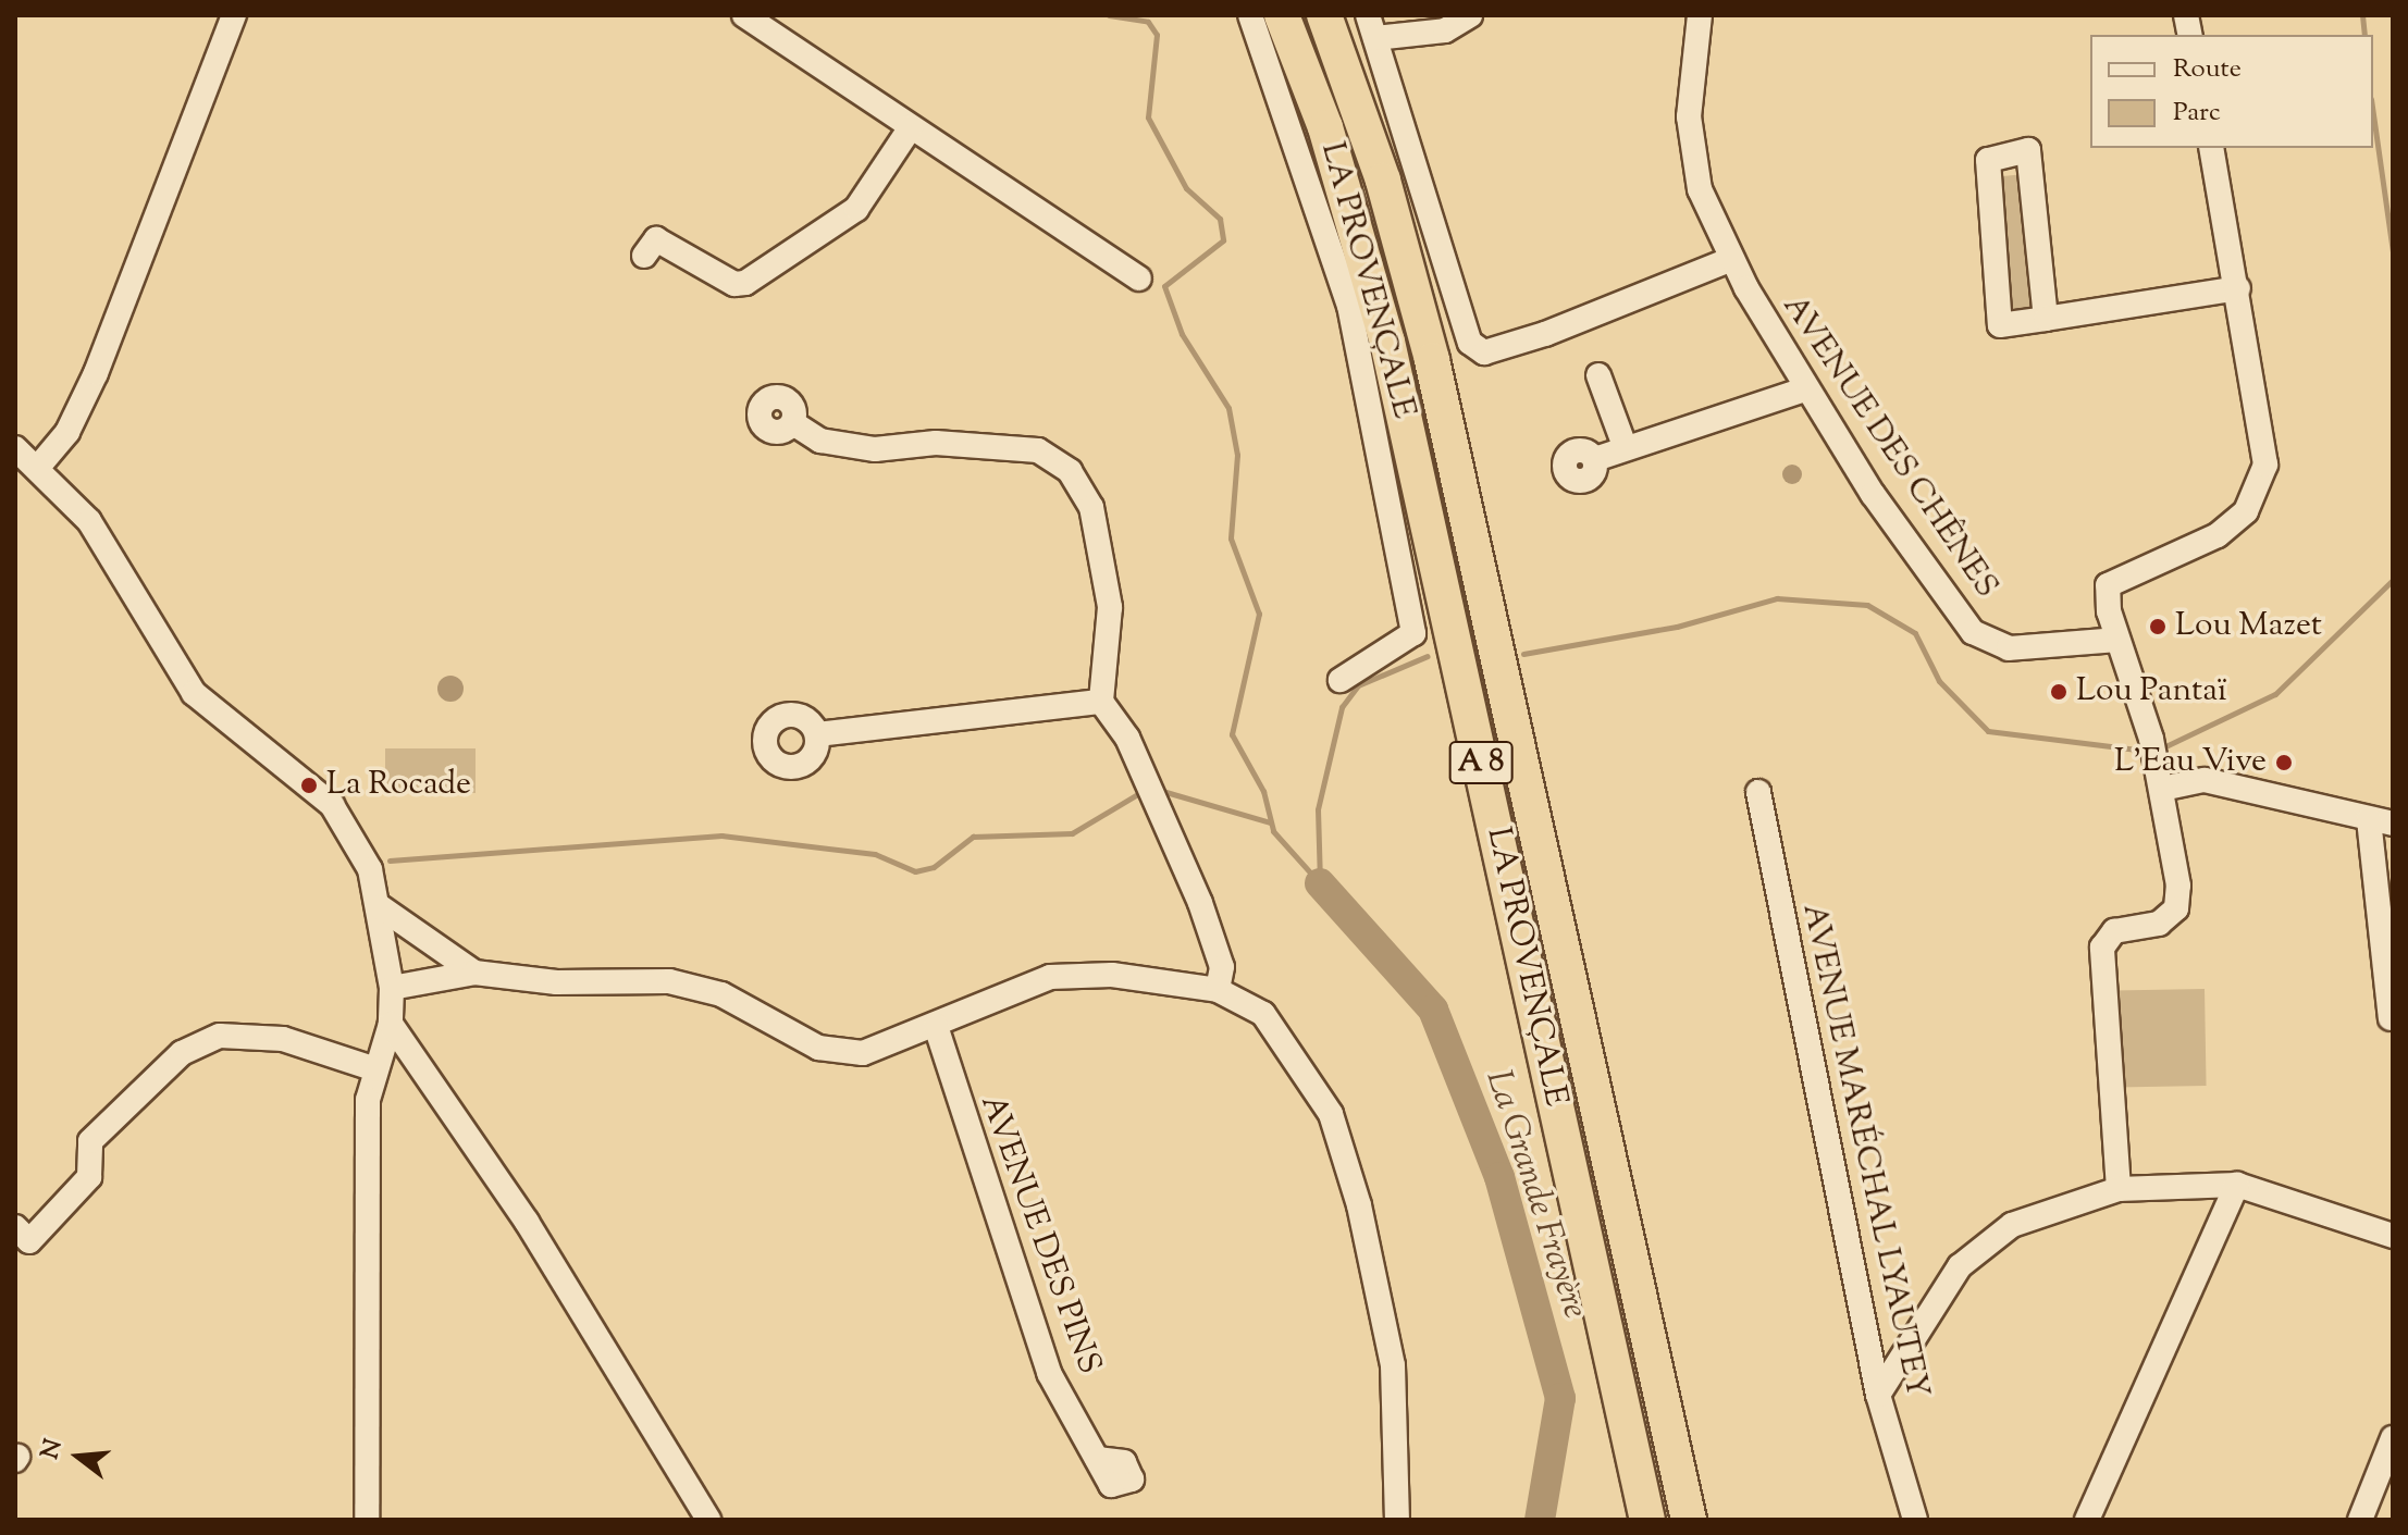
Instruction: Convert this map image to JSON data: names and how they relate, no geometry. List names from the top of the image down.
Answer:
{
  "streets": {
    "highway": ["LA PROVENÇALE", "A 8"],
    "street": ["AVENUE DES CHÊNES", "AVENUE MARÉCHAL LYAUTEY", "AVENUE DES PINS"]
  },
  "water": ["La Grande Frayère"],
  "places": [
    "Lou Mazet",
    "Lou Pantaï",
    "L'Eau Vive",
    "La Rocade"
  ],
  "legend": ["Route", "Parc"],
  "north": "left"
}
